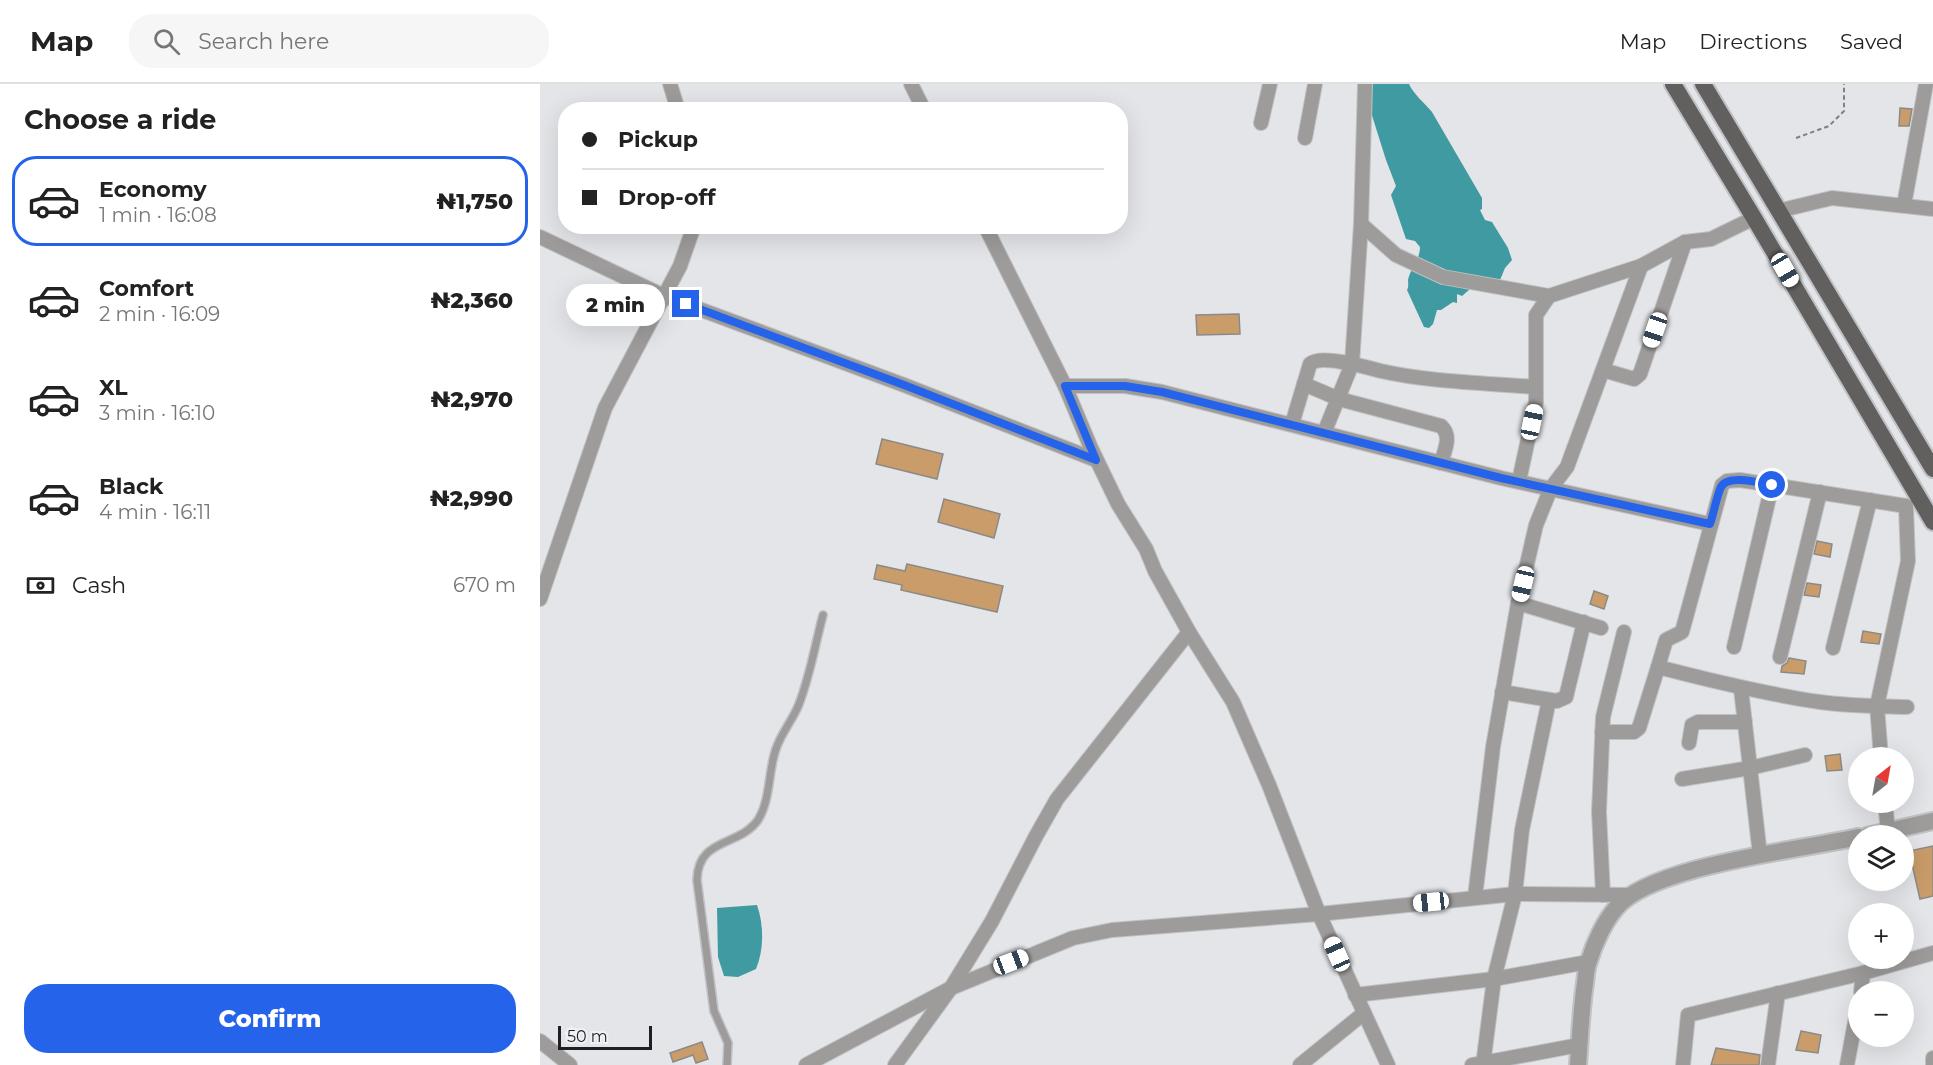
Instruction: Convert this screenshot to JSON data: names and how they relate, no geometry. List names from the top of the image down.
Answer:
{
  "scale_bar": "50 m",
  "north": "top right",
  "page": {
    "header": "Map",
    "search": "Search here",
    "nav": ["Map", "Directions", "Saved"],
    "heading": "Choose a ride",
    "banner": ["Pickup", "Drop-off"],
    "list": [
      {
        "name": "Economy",
        "note": "1 min · 16:08",
        "value": "₦1,750"
      },
      {
        "name": "Comfort",
        "note": "2 min · 16:09",
        "value": "₦2,360"
      },
      {
        "name": "XL",
        "note": "3 min · 16:10",
        "value": "₦2,970"
      },
      {
        "name": "Black",
        "note": "4 min · 16:11",
        "value": "₦2,990"
      }
    ],
    "bubble": "2 min",
    "pay": ["Cash", "670 m"],
    "map_buttons": ["+", "−"],
    "buttons": "Confirm",
    "scale": "50 m"
  }
}
